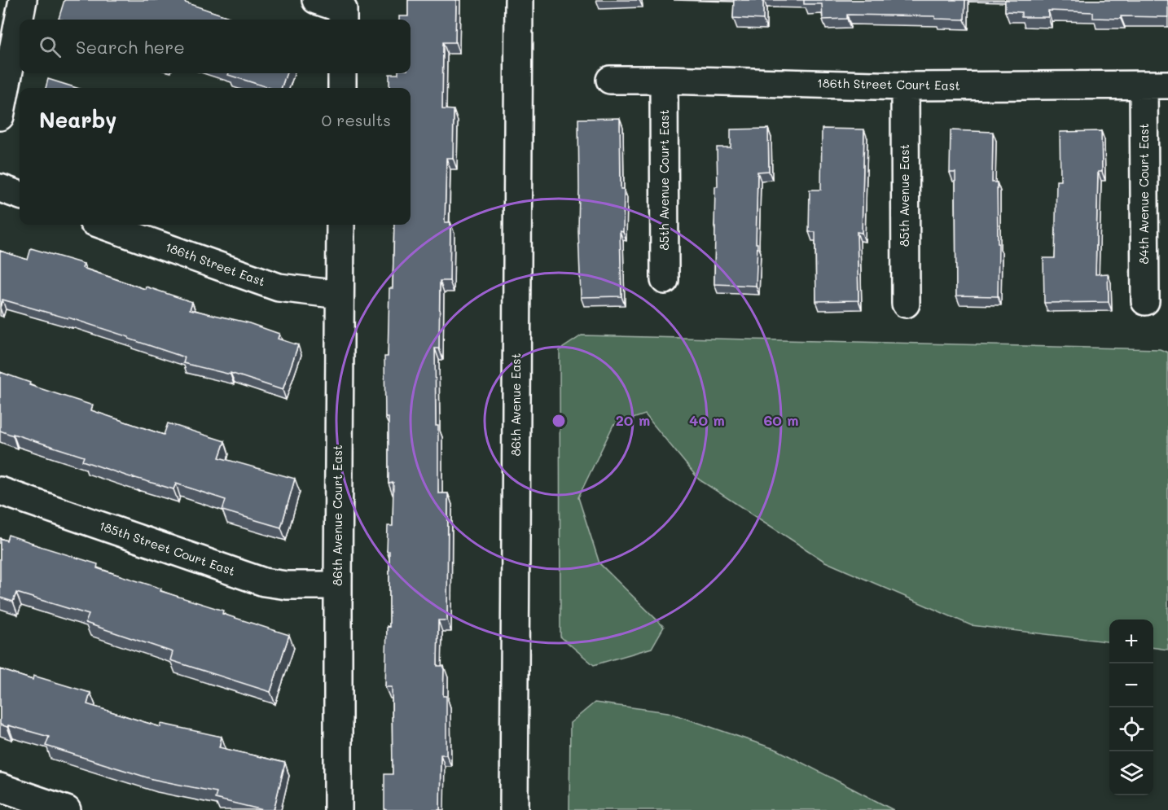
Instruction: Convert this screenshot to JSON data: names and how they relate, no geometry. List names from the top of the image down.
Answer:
{
  "streets": {
    "street": [
      "186th Street Court East",
      "85th Avenue Court East",
      "84th Avenue Court East",
      "85th Avenue East",
      "186th Street East",
      "86th Avenue East",
      "86th Avenue Court East",
      "185th Street Court East"
    ]
  },
  "crossings": [
    ["186th Street Court East", "85th Avenue Court East"],
    ["186th Street Court East", "84th Avenue Court East"],
    ["186th Street Court East", "85th Avenue East"],
    ["186th Street East", "86th Avenue Court East"],
    ["86th Avenue Court East", "185th Street Court East"]
  ],
  "page": {
    "search": "Search here",
    "heading": ["Nearby", "0 results"],
    "map_buttons": ["+", "−"]
  },
  "rings": ["20 m", "40 m", "60 m"]
}
